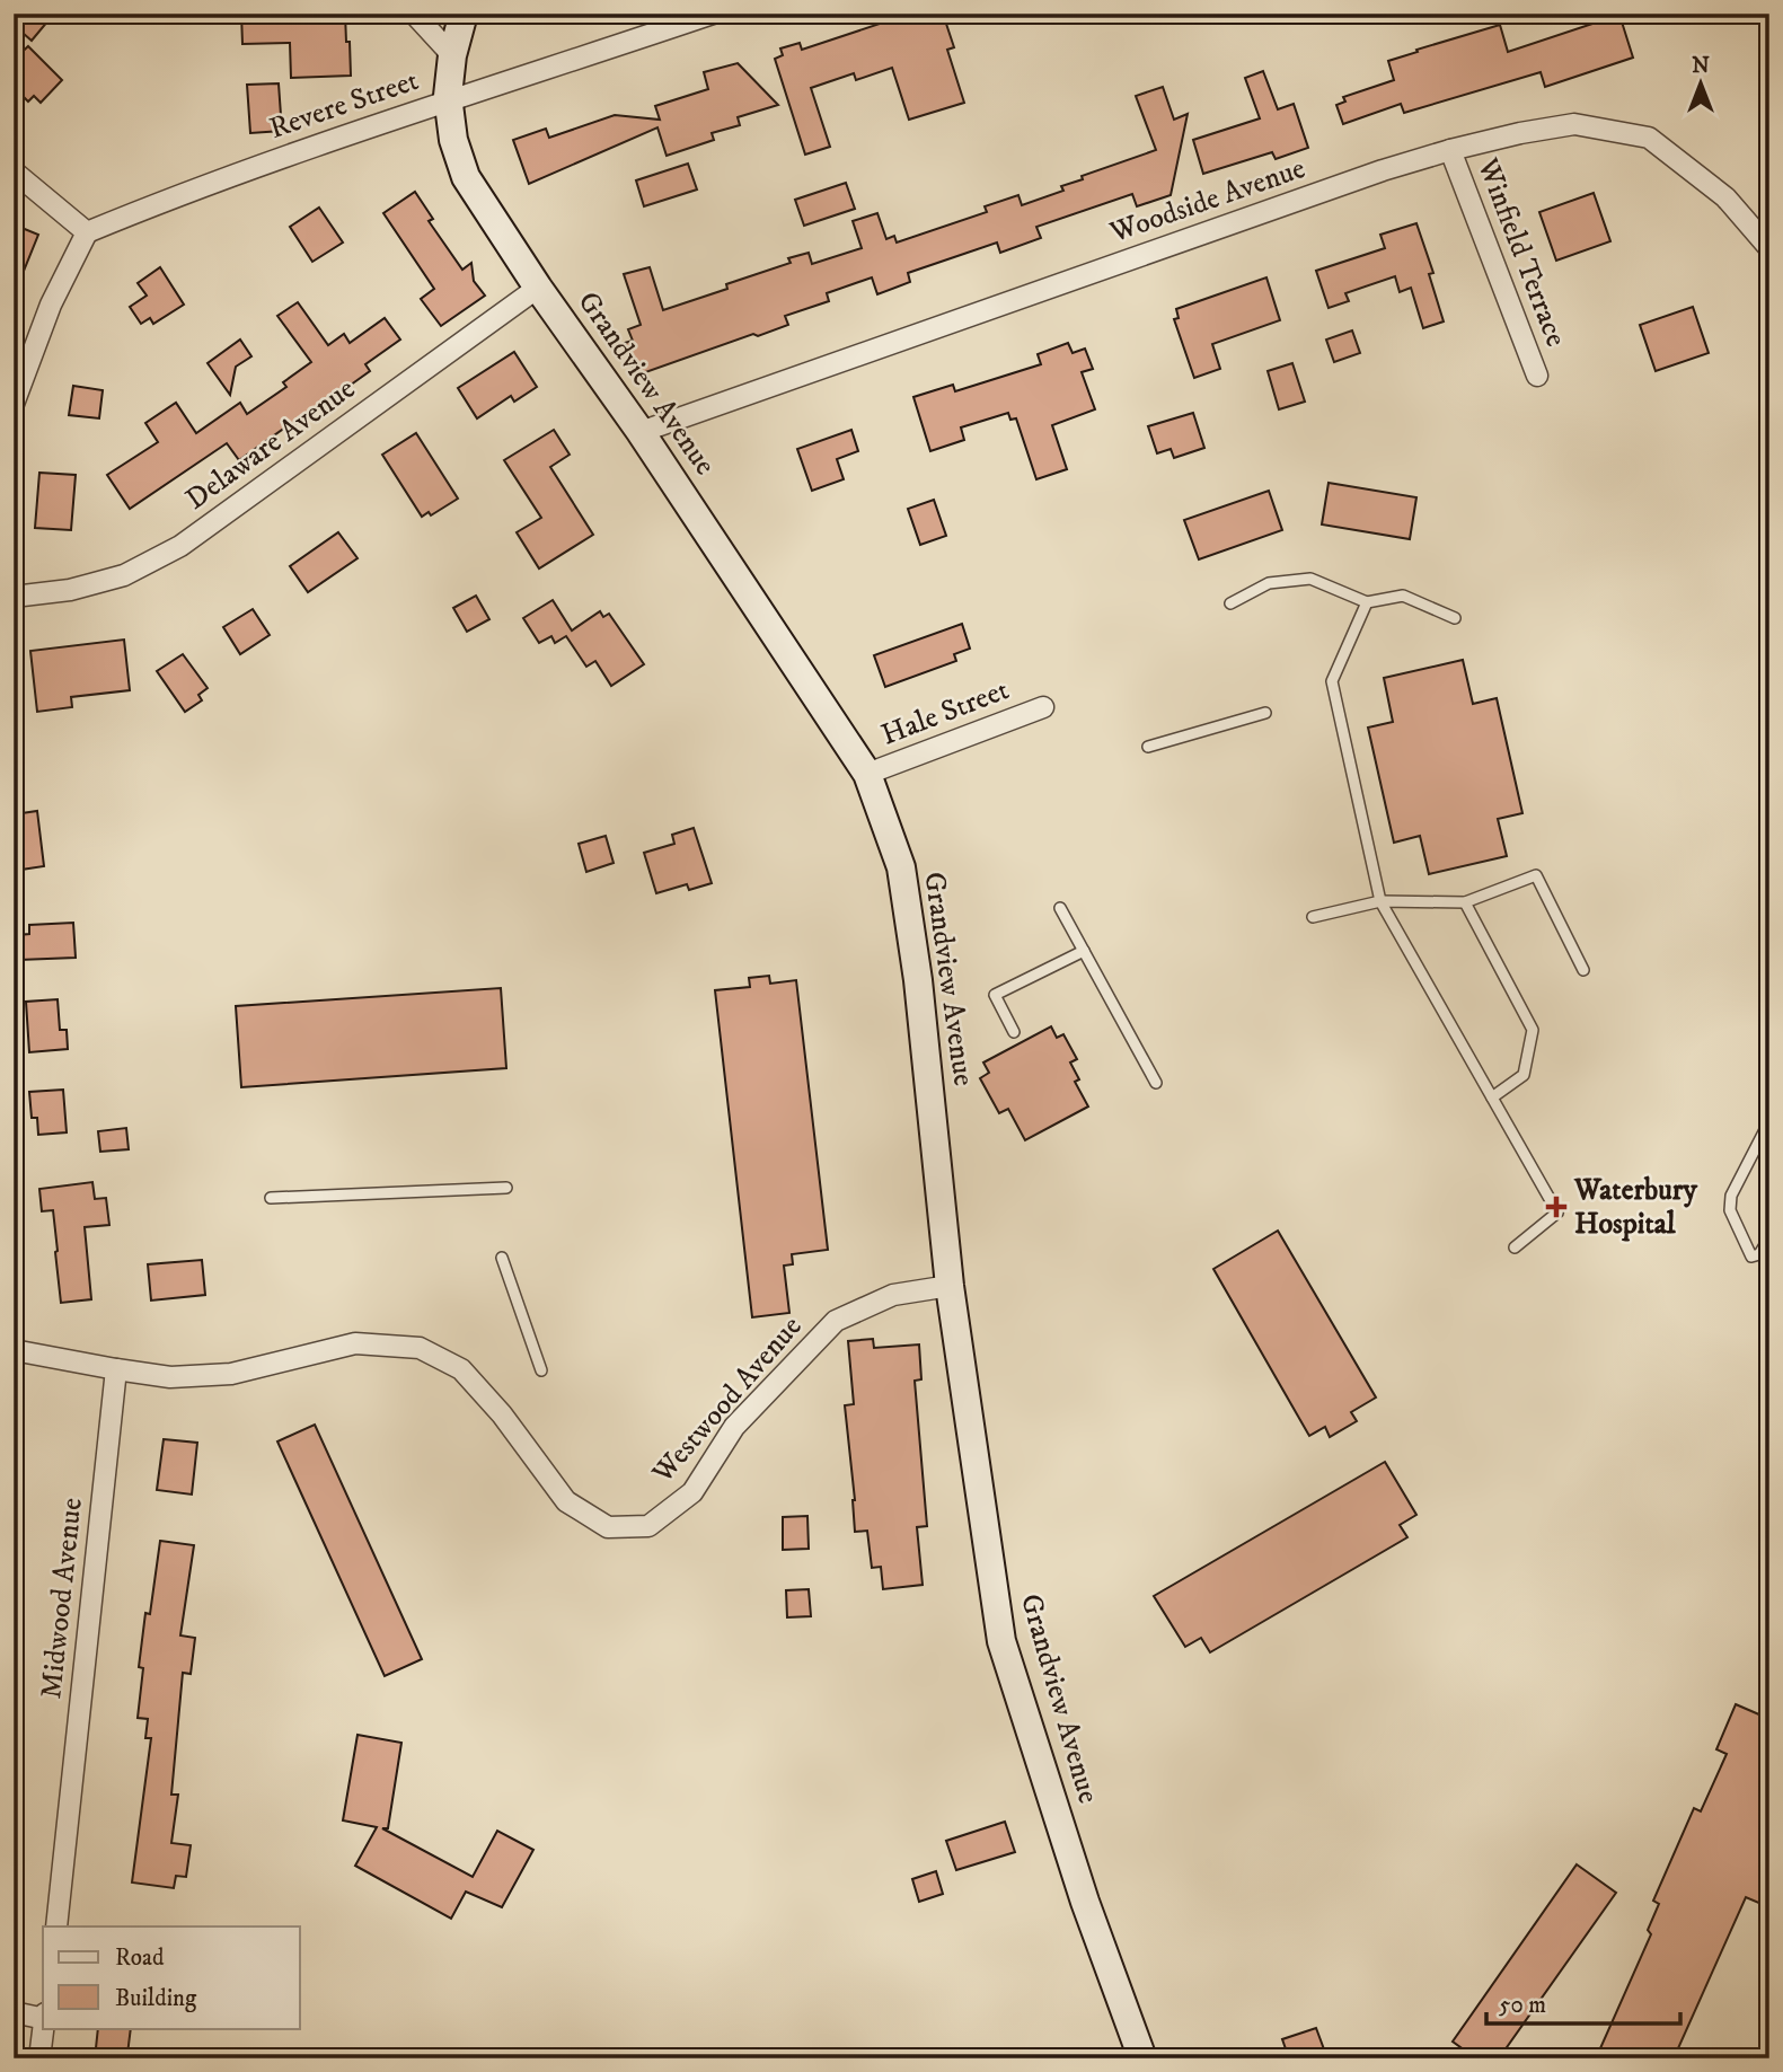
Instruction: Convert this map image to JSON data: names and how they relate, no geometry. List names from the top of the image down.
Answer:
{
  "streets": {
    "main road": ["Grandview Avenue"],
    "street": [
      "Revere Street",
      "Woodside Avenue",
      "Winfield Terrace",
      "Delaware Avenue",
      "Hale Street",
      "Westwood Avenue",
      "Midwood Avenue"
    ]
  },
  "crossings": [
    ["Revere Street", "Grandview Avenue"],
    ["Woodside Avenue", "Winfield Terrace"],
    ["Woodside Avenue", "Grandview Avenue"],
    ["Grandview Avenue", "Delaware Avenue"],
    ["Grandview Avenue", "Hale Street"],
    ["Grandview Avenue", "Westwood Avenue"],
    ["Westwood Avenue", "Midwood Avenue"]
  ],
  "places": {
    "health": ["Waterbury Hospital"]
  },
  "legend": ["Road", "Building"],
  "scale_bar": "50 m",
  "north": "top"
}
